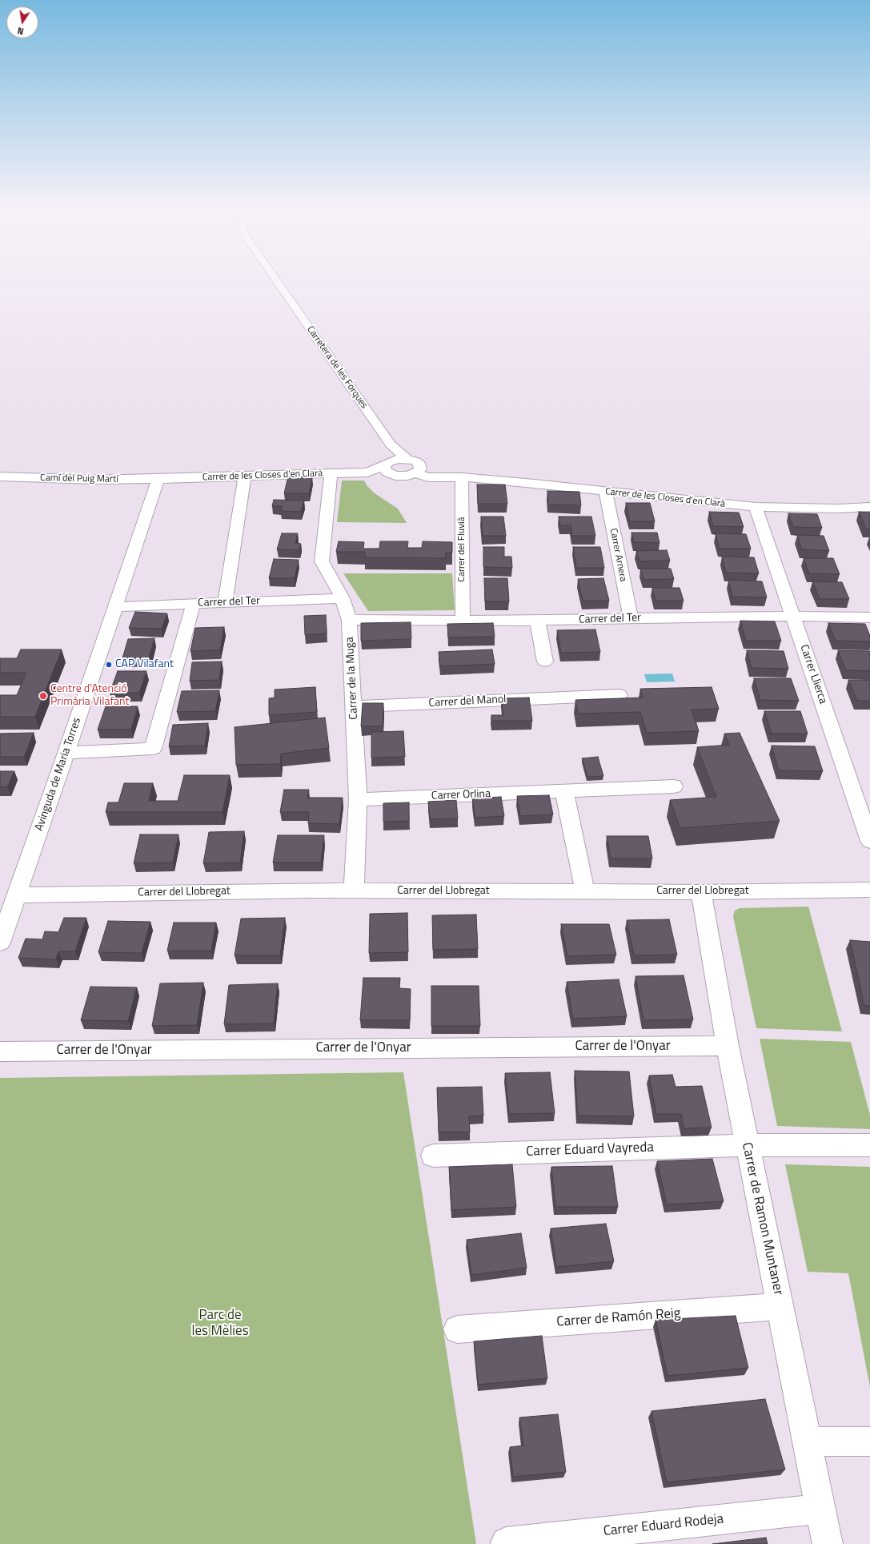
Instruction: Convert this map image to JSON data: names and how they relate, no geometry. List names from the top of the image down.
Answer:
{
  "streets": {
    "street": [
      "Carretera de les Forques",
      "Carrer de les Closes d'en Clarà",
      "Camí del Puig Martí",
      "Carrer del Fluvià",
      "Carrer Arnera",
      "Carrer del Ter",
      "Carrer Llierca",
      "Carrer de la Muga",
      "Carrer del Manol",
      "Avinguda de Maria Torres",
      "Carrer Orlina",
      "Carrer del Llobregat",
      "Carrer de l'Onyar",
      "Carrer Eduard Vayreda",
      "Carrer de Ramon Muntaner",
      "Carrer de Ramón Reig",
      "Carrer Eduard Rodeja"
    ]
  },
  "crossings": [
    ["Carretera de les Forques", "Carrer de les Closes d'en Clarà"],
    ["Carrer de les Closes d'en Clarà", "Camí del Puig Martí"],
    ["Carrer de les Closes d'en Clarà", "Carrer del Fluvià"],
    ["Carrer de les Closes d'en Clarà", "Carrer Arnera"],
    ["Carrer de les Closes d'en Clarà", "Carrer Llierca"],
    ["Carrer de les Closes d'en Clarà", "Carrer de la Muga"],
    ["Carrer de les Closes d'en Clarà", "Avinguda de Maria Torres"],
    ["Camí del Puig Martí", "Avinguda de Maria Torres"],
    ["Carrer del Fluvià", "Carrer del Ter"],
    ["Carrer Arnera", "Carrer del Ter"],
    ["Carrer del Ter", "Carrer Llierca"],
    ["Carrer del Ter", "Carrer de la Muga"],
    ["Carrer del Ter", "Avinguda de Maria Torres"],
    ["Carrer de la Muga", "Carrer del Manol"],
    ["Carrer de la Muga", "Carrer Orlina"],
    ["Carrer de la Muga", "Carrer del Llobregat"],
    ["Avinguda de Maria Torres", "Carrer del Llobregat"],
    ["Carrer del Llobregat", "Carrer de Ramon Muntaner"],
    ["Carrer de l'Onyar", "Carrer de Ramon Muntaner"],
    ["Carrer Eduard Vayreda", "Carrer de Ramon Muntaner"],
    ["Carrer de Ramon Muntaner", "Carrer de Ramón Reig"],
    ["Carrer de Ramon Muntaner", "Carrer Eduard Rodeja"]
  ],
  "parks": ["Parc de les Mèlies"],
  "places": ["CAP Vilafant", "Centre d'Atenció Primària Vilafant"],
  "north": "bottom"
}
